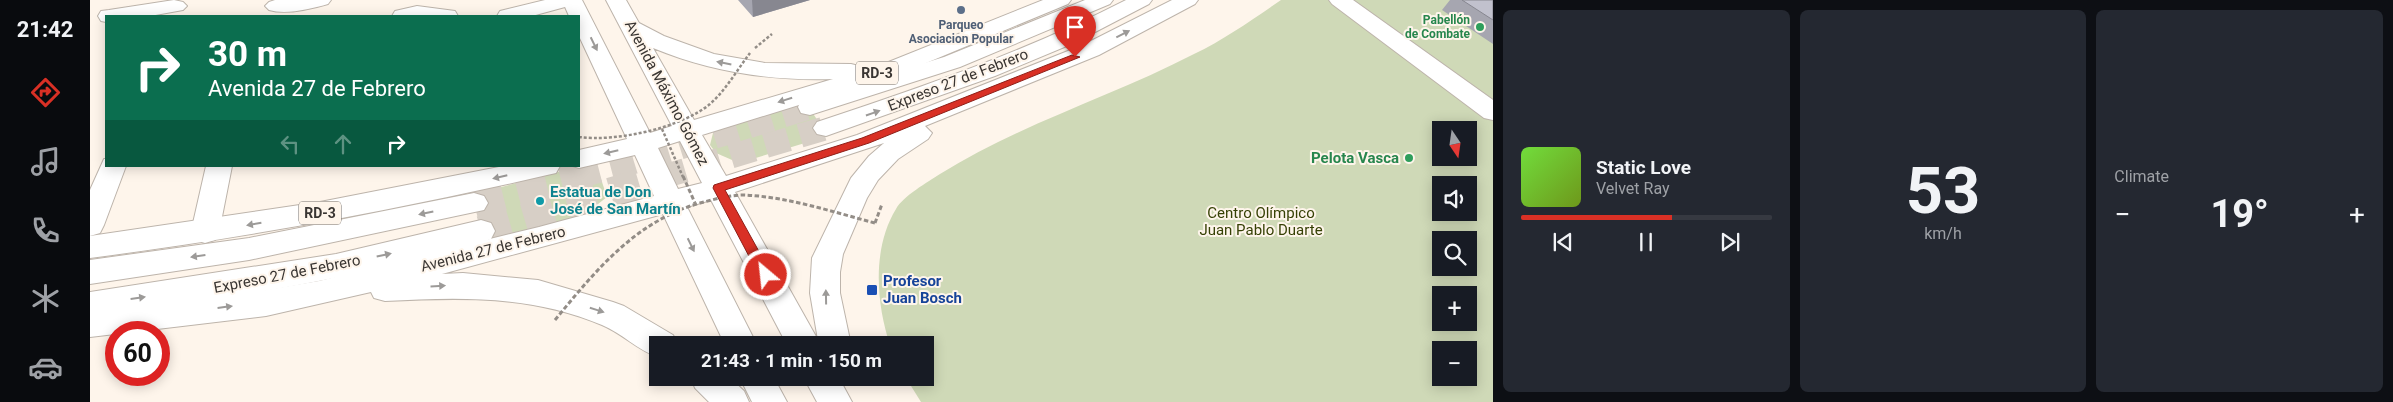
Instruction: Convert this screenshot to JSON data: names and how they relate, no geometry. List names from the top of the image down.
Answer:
{
  "streets": {
    "main road": [
      "RD-3",
      "Expreso 27 de Febrero",
      "Avenida Máximo Gómez",
      "Avenida 27 de Febrero"
    ]
  },
  "crossings": [
    ["RD-3", "Avenida Máximo Gómez"],
    ["Avenida Máximo Gómez", "Avenida 27 de Febrero"]
  ],
  "parks": ["Centro Olímpico Juan Pablo Duarte"],
  "places": {
    "other": [
      "Parqueo Asociacion Popular",
      "Pabellón de Combate",
      "Pelota Vasca",
      "Estatua de Don José de San Martín"
    ],
    "transit": ["Profesor Juan Bosch"]
  },
  "north": "bottom",
  "page": {
    "tabs": "21:42",
    "tile": [
      ["53", "km/h"],
      "Climate"
    ],
    "turn": ["30 m", "Avenida 27 de Febrero"],
    "map_buttons": ["+", "−"],
    "song": ["Static Love", "Velvet Ray"],
    "heat": ["−", "19°", "+"],
    "limit": "60",
    "trip": "21:43 · 1 min · 150 m"
  }
}
